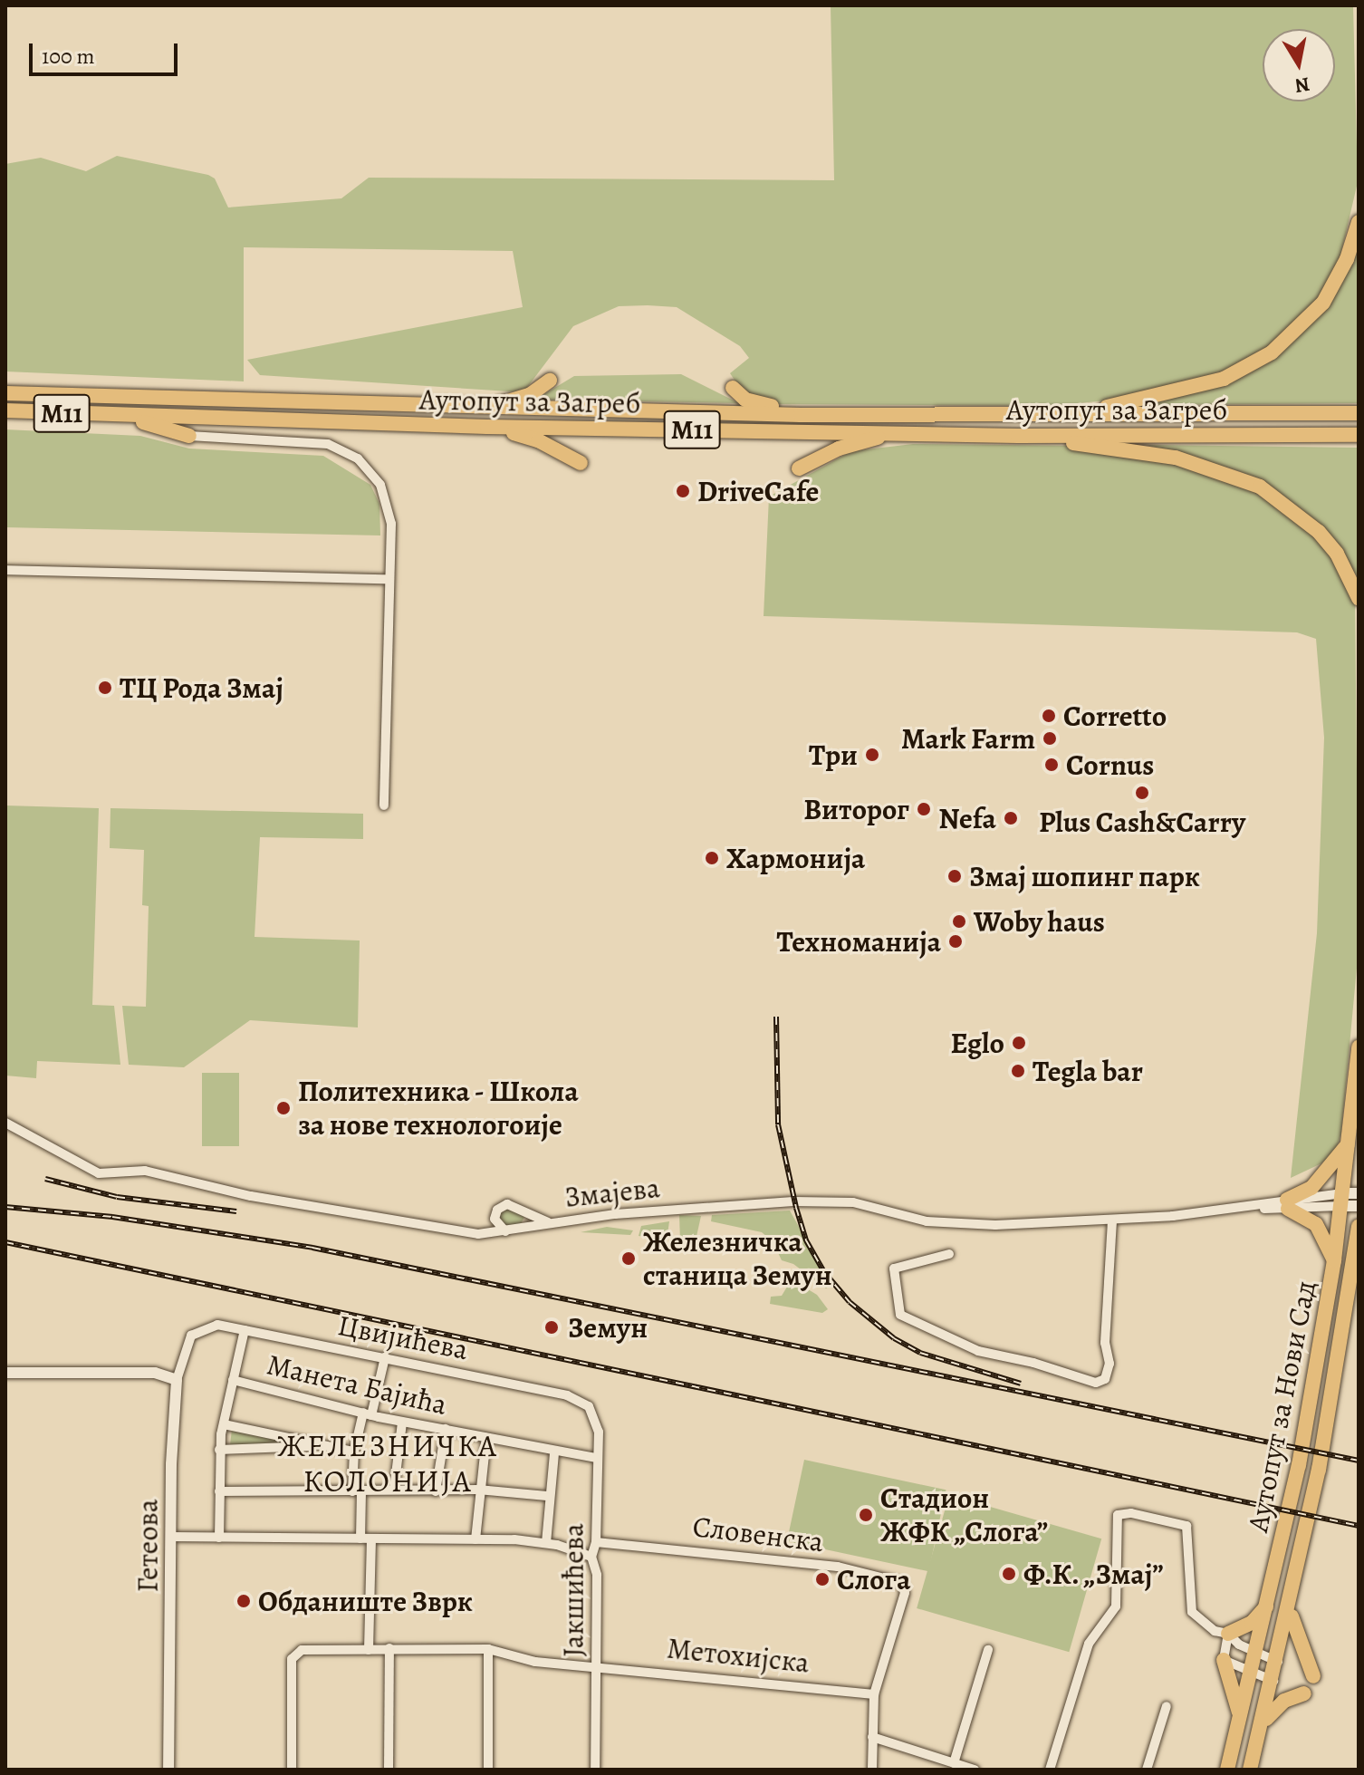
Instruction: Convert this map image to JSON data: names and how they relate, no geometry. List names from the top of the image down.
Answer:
{
  "streets": {
    "main road": ["Аутопут за Загреб", "M11", "Аутопут за Нови Сад"],
    "street": [
      "Змајева",
      "Цвијићева",
      "Манета Бајића",
      "Словенска",
      "Гетеова",
      "Јакшићева",
      "Метохијска"
    ]
  },
  "crossings": [
    ["Змајева", "Аутопут за Нови Сад"],
    ["Цвијићева", "Гетеова"],
    ["Цвијићева", "Јакшићева"],
    ["Манета Бајића", "Јакшићева"],
    ["Словенска", "Јакшићева"],
    ["Словенска", "Метохијска"],
    ["Јакшићева", "Метохијска"]
  ],
  "districts": ["ЖЕЛЕЗНИЧКА КОЛОНИЈА"],
  "places": [
    "DriveCafe",
    "ТЦ Рода Змај",
    "Corretto",
    "Mark Farm",
    "Три",
    "Cornus",
    "Plus Cash&Carry",
    "Виторог",
    "Nefa",
    "Хармонија",
    "Змај шопинг парк",
    "Woby haus",
    "Техноманија",
    "Eglo",
    "Tegla bar",
    "Политехника - Школа за нове технологоије",
    "Железничка станица Земун",
    "Земун",
    "Стадион ЖФК „Слога”",
    "Ф.К. „Змај”",
    "Слога",
    "Обданиште Зврк"
  ],
  "scale_bar": "100 m",
  "north": "bottom"
}
